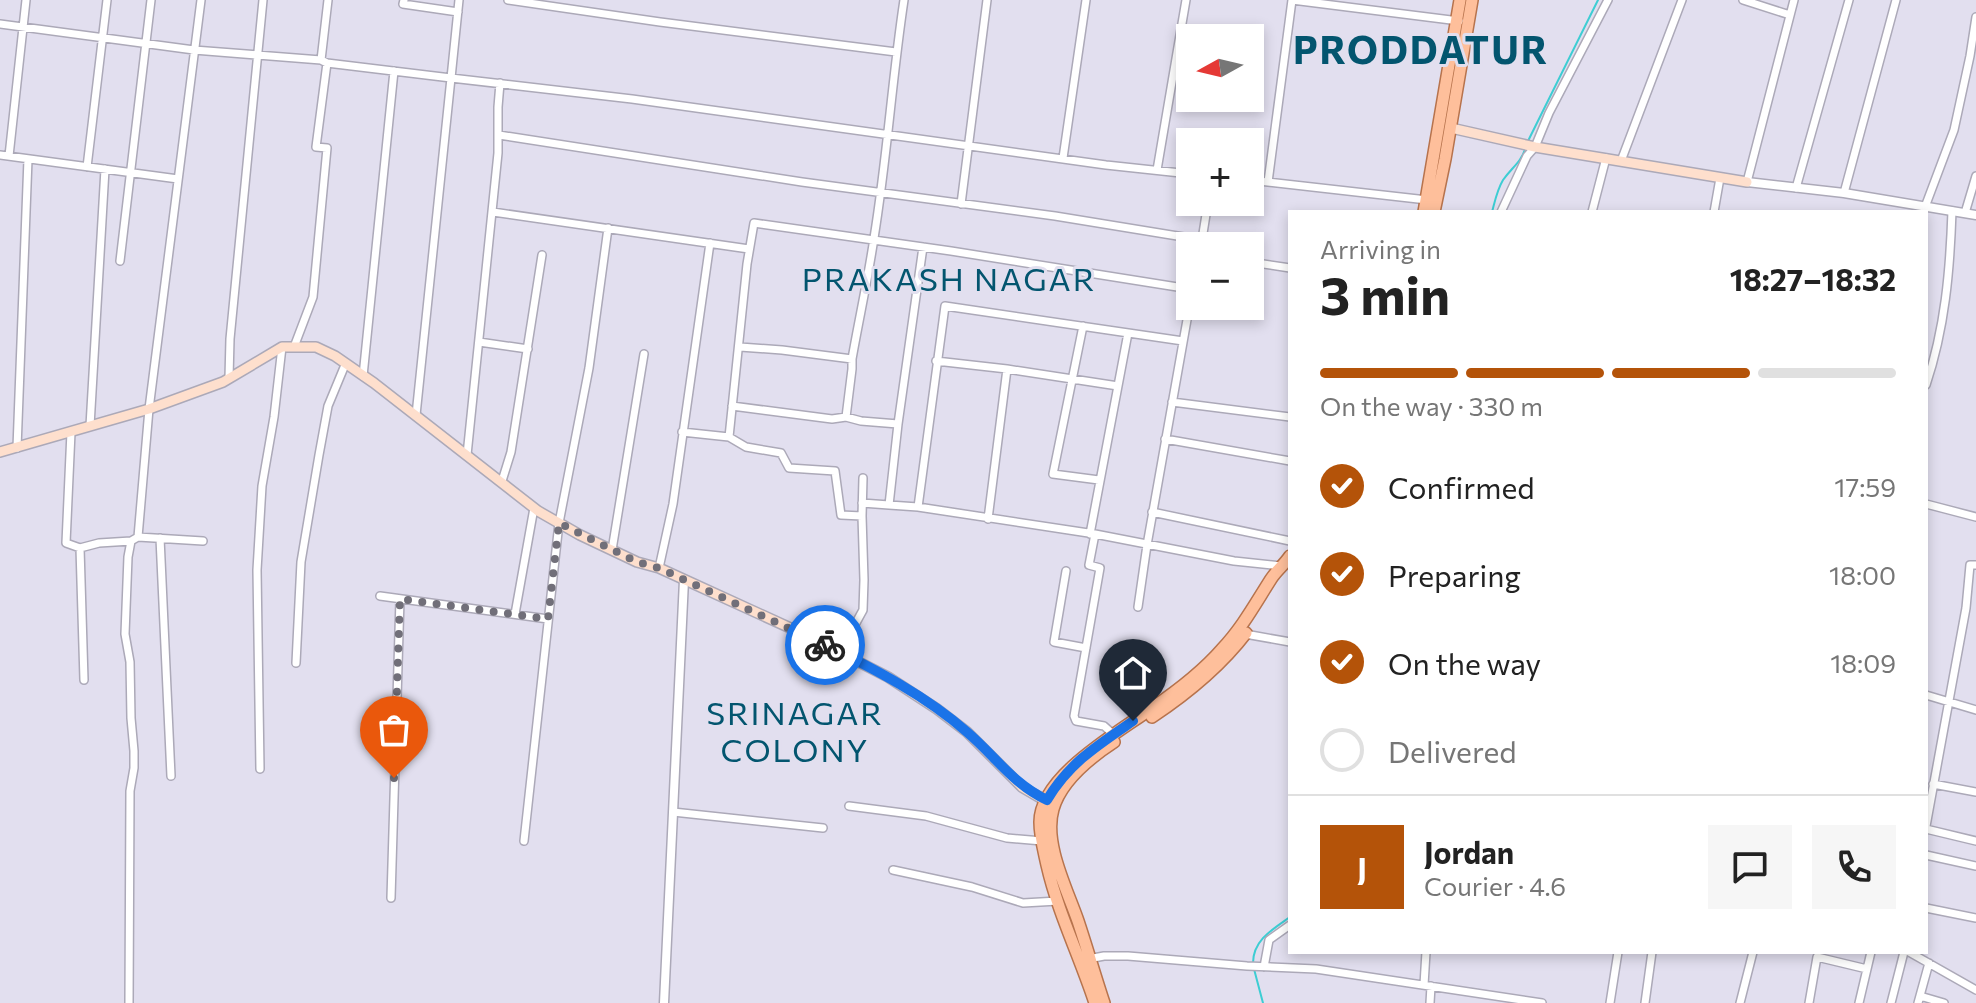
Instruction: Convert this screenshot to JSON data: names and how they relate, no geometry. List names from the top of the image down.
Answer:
{
  "districts": ["PRODDATUR", "PRAKASH NAGAR", "SRINAGAR COLONY"],
  "north": "left",
  "page": {
    "map_buttons": ["+", "−"],
    "heading": ["3 min", "Arriving in", "18:27–18:32"],
    "panel": ["Jordan", "Courier · 4.6"],
    "bar": "On the way · 330 m",
    "list": [
      ["Confirmed", "17:59"],
      ["Preparing", "18:00"],
      ["On the way", "18:09"],
      "Delivered"
    ],
    "round": "J"
  }
}
